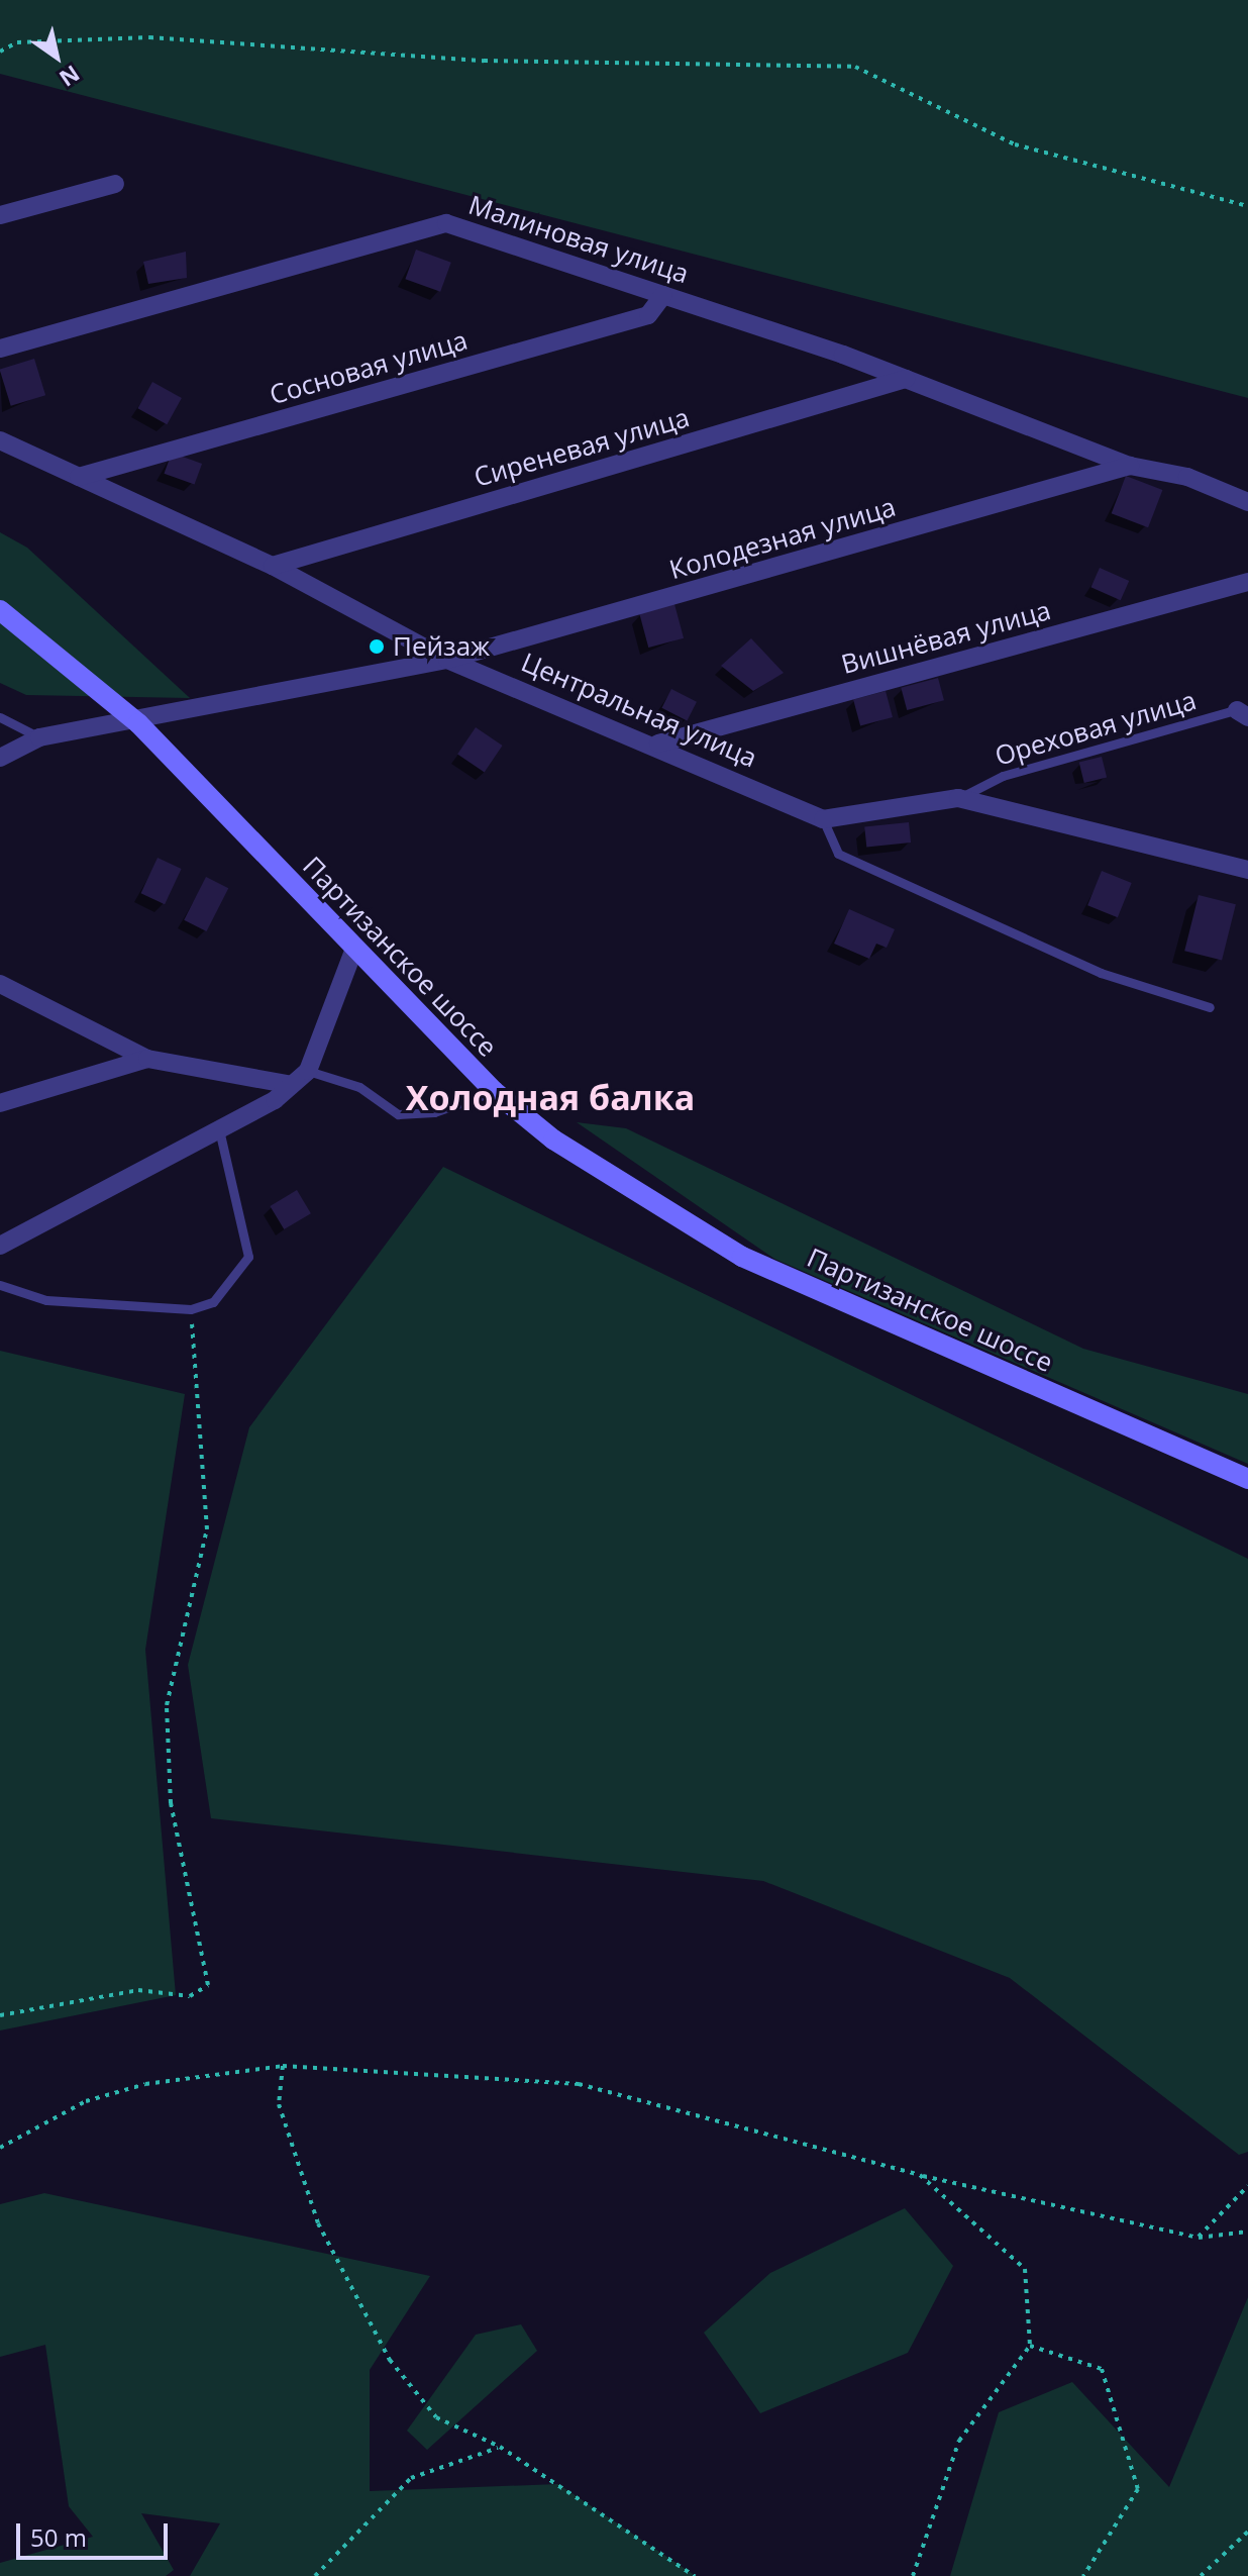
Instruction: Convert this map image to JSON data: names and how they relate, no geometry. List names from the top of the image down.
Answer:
{
  "streets": {
    "main road": ["Партизанское шоссе"],
    "street": [
      "Малиновая улица",
      "Сосновая улица",
      "Сиреневая улица",
      "Колодезная улица",
      "Вишнёвая улица",
      "Центральная улица"
    ],
    "lane": ["Ореховая улица"]
  },
  "crossings": [
    ["Малиновая улица", "Сосновая улица"],
    ["Малиновая улица", "Сиреневая улица"],
    ["Малиновая улица", "Колодезная улица"],
    ["Сосновая улица", "Центральная улица"],
    ["Сиреневая улица", "Центральная улица"],
    ["Колодезная улица", "Центральная улица"],
    ["Колодезная улица", "Партизанское шоссе"],
    ["Вишнёвая улица", "Центральная улица"]
  ],
  "districts": ["Холодная балка"],
  "places": ["Пейзаж"],
  "scale_bar": "50 m",
  "north": "bottom right"
}
